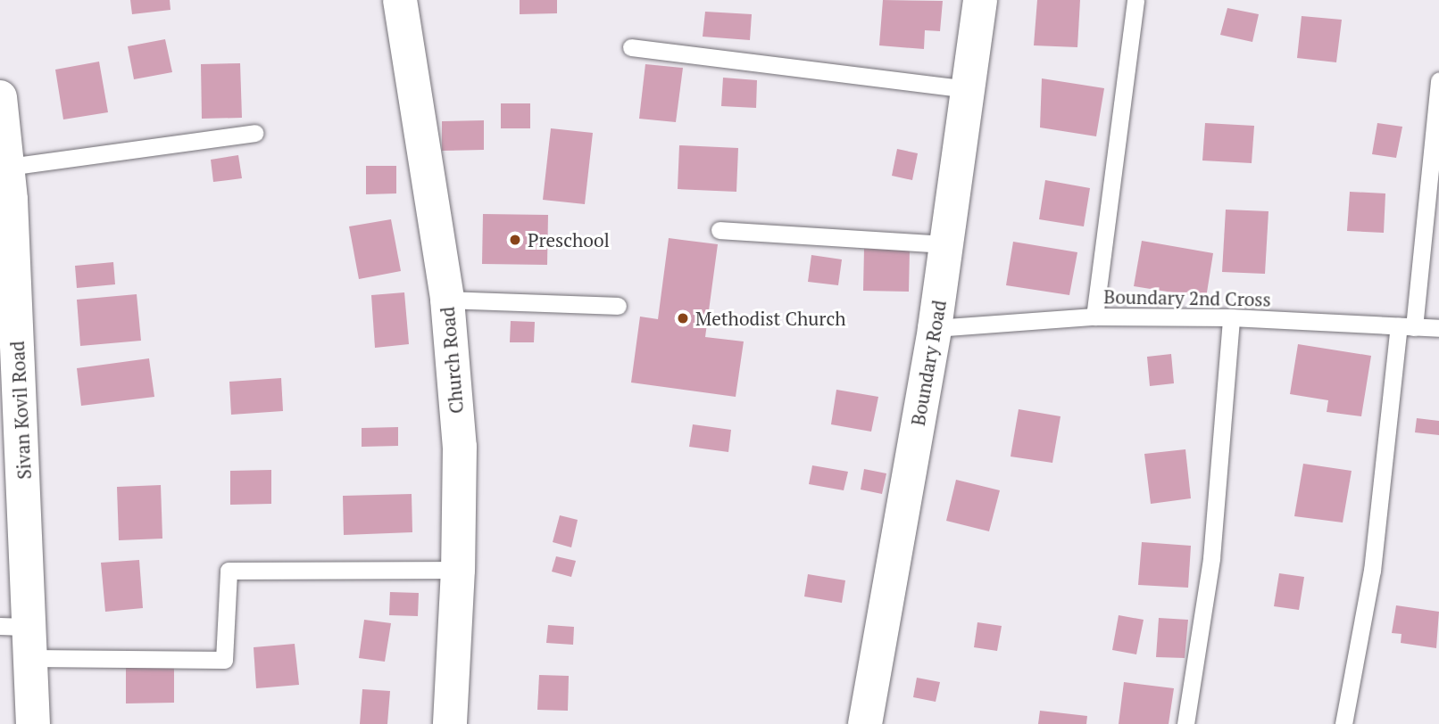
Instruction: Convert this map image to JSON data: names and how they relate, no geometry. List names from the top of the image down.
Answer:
{
  "streets": {
    "street": ["Church Road", "Boundary Road", "Sivan Kovil Road"],
    "lane": ["Boundary 2nd Cross"]
  },
  "crossings": [
    ["Boundary 2nd Cross", "Boundary Road"]
  ],
  "places": ["Preschool", "Methodist Church"]
}
